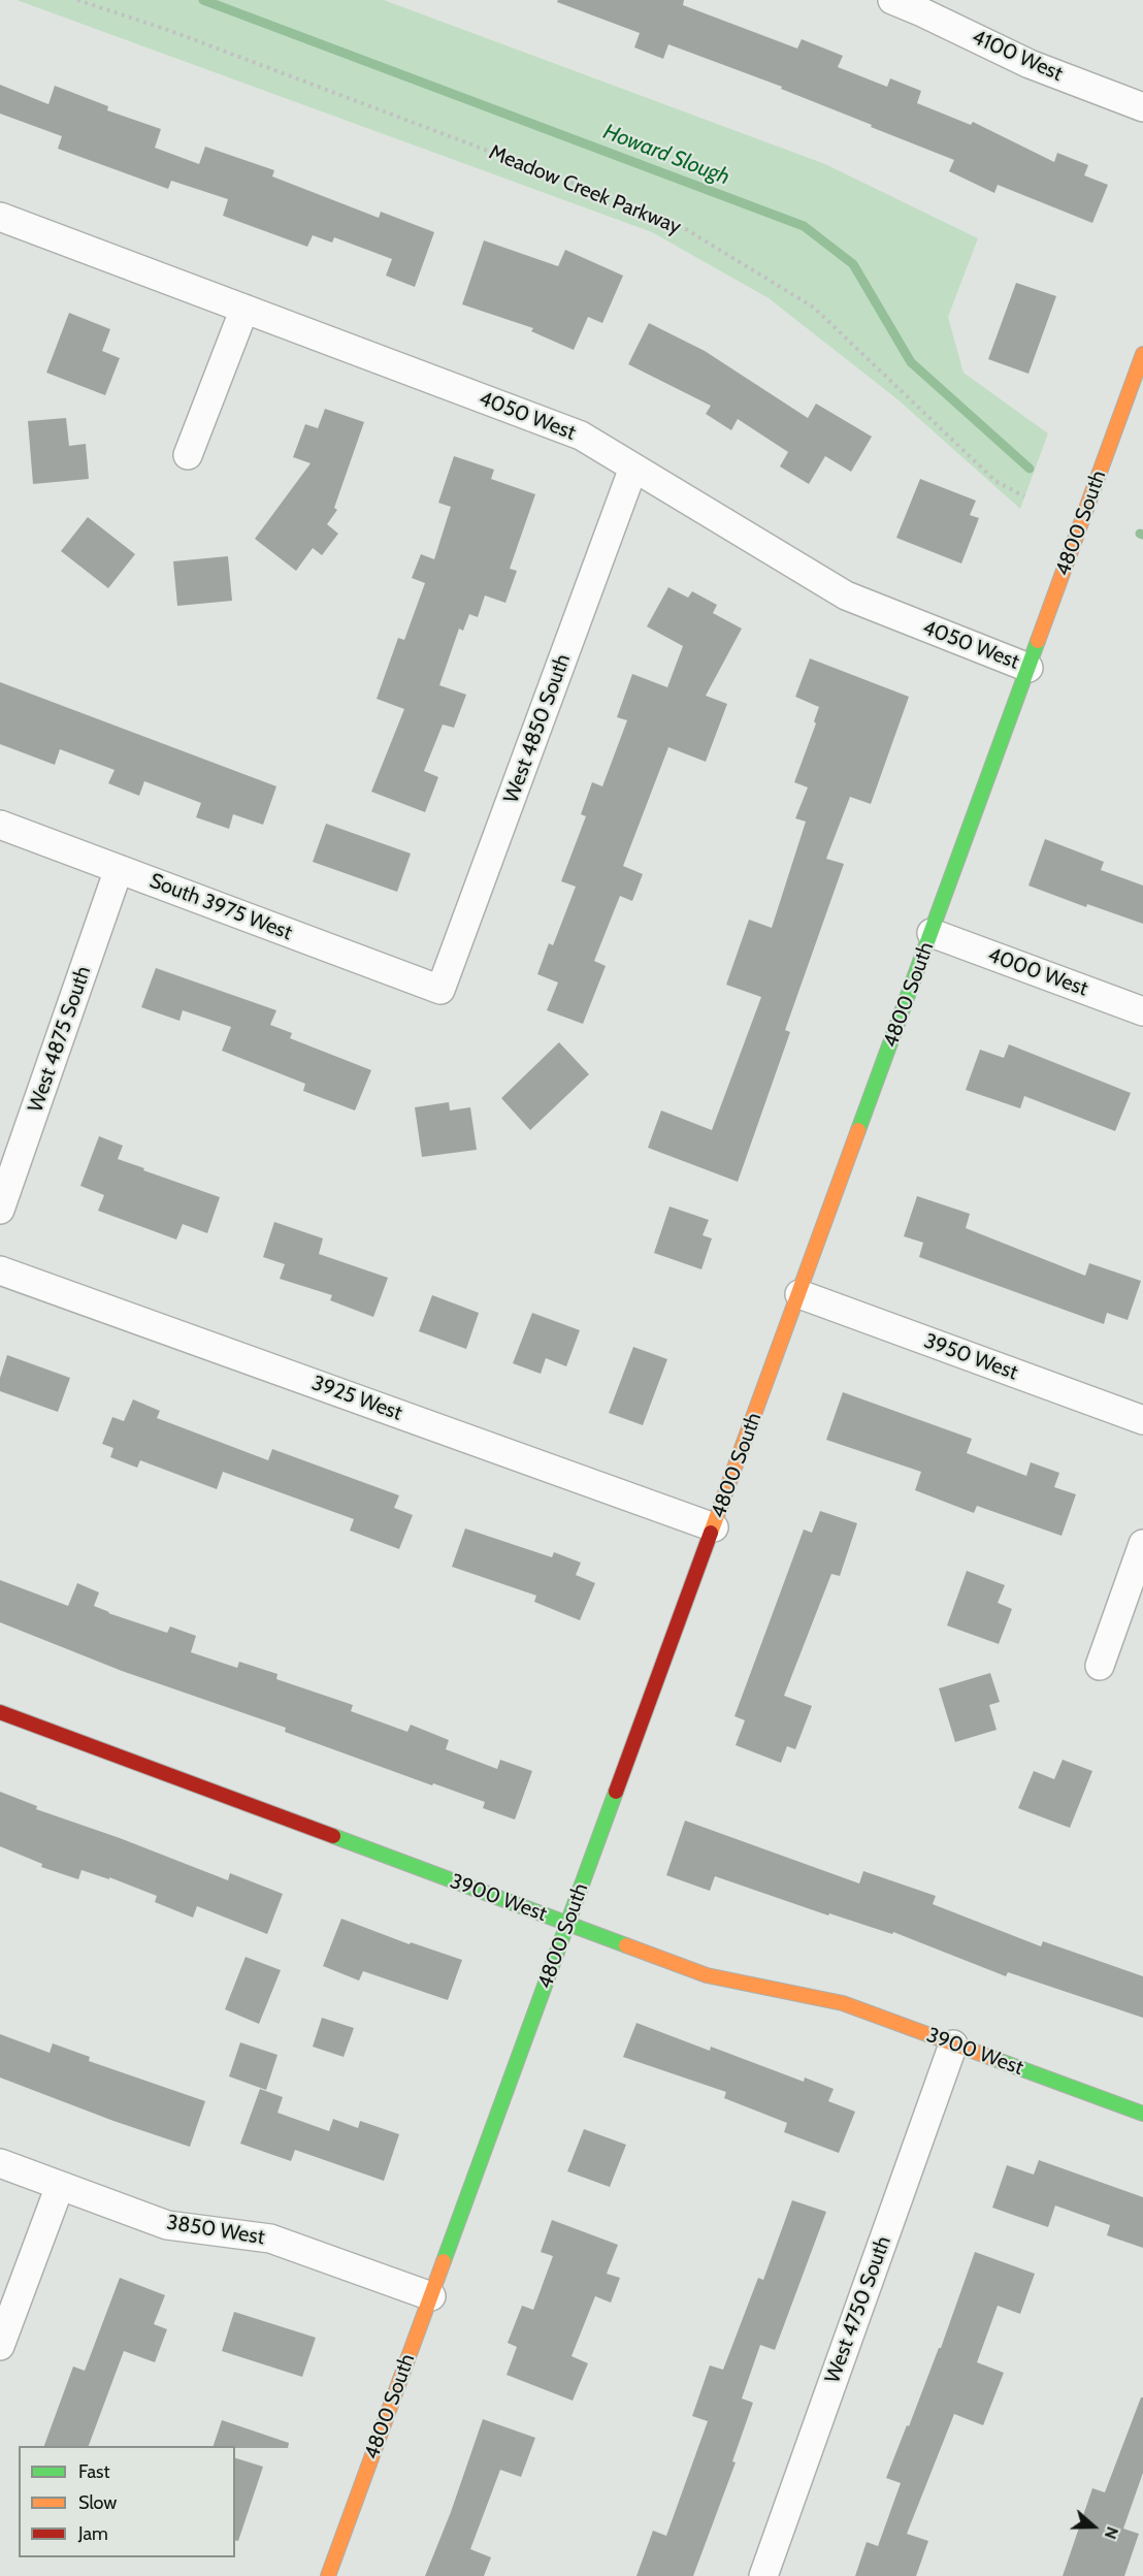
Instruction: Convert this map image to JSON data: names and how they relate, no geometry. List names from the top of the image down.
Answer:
{
  "streets": {
    "street": [
      "4100 West",
      "4050 West",
      "4800 South",
      "West 4850 South",
      "South 3975 West",
      "4000 West",
      "West 4875 South",
      "3950 West",
      "3925 West",
      "3900 West",
      "3850 West",
      "West 4750 South"
    ],
    "path": ["Meadow Creek Parkway"]
  },
  "crossings": [
    ["4050 West", "4800 South"],
    ["4050 West", "West 4850 South"],
    ["4800 South", "4000 West"],
    ["4800 South", "3950 West"],
    ["4800 South", "3925 West"],
    ["4800 South", "3900 West"],
    ["4800 South", "3850 West"],
    ["West 4850 South", "South 3975 West"],
    ["South 3975 West", "West 4875 South"],
    ["3900 West", "West 4750 South"]
  ],
  "water": ["Howard Slough"],
  "legend": ["Fast", "Slow", "Jam"],
  "north": "right"
}
